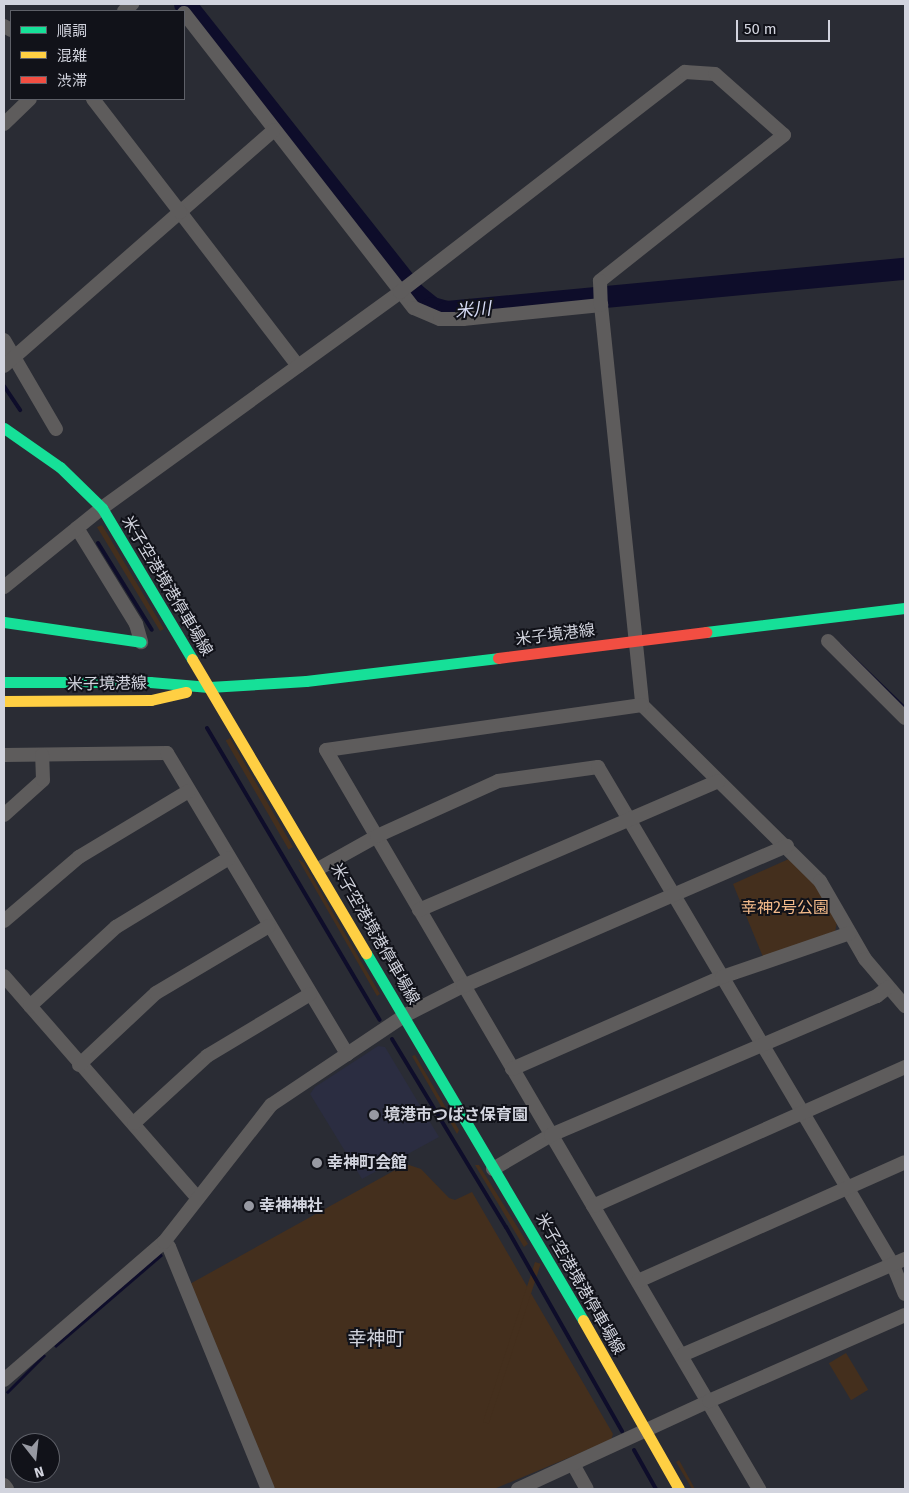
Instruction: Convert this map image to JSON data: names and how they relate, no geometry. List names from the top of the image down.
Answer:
{
  "streets": {
    "main road": ["米子空港境港停車場線", "米子境港線"]
  },
  "crossings": [
    ["米子空港境港停車場線", "米子境港線"]
  ],
  "districts": ["幸神町"],
  "water": ["米川"],
  "parks": ["幸神2号公園"],
  "places": ["境港市つばさ保育園", "幸神町会館", "幸神神社"],
  "legend": ["順調", "混雑", "渋滞"],
  "scale_bar": "50 m",
  "north": "bottom"
}
